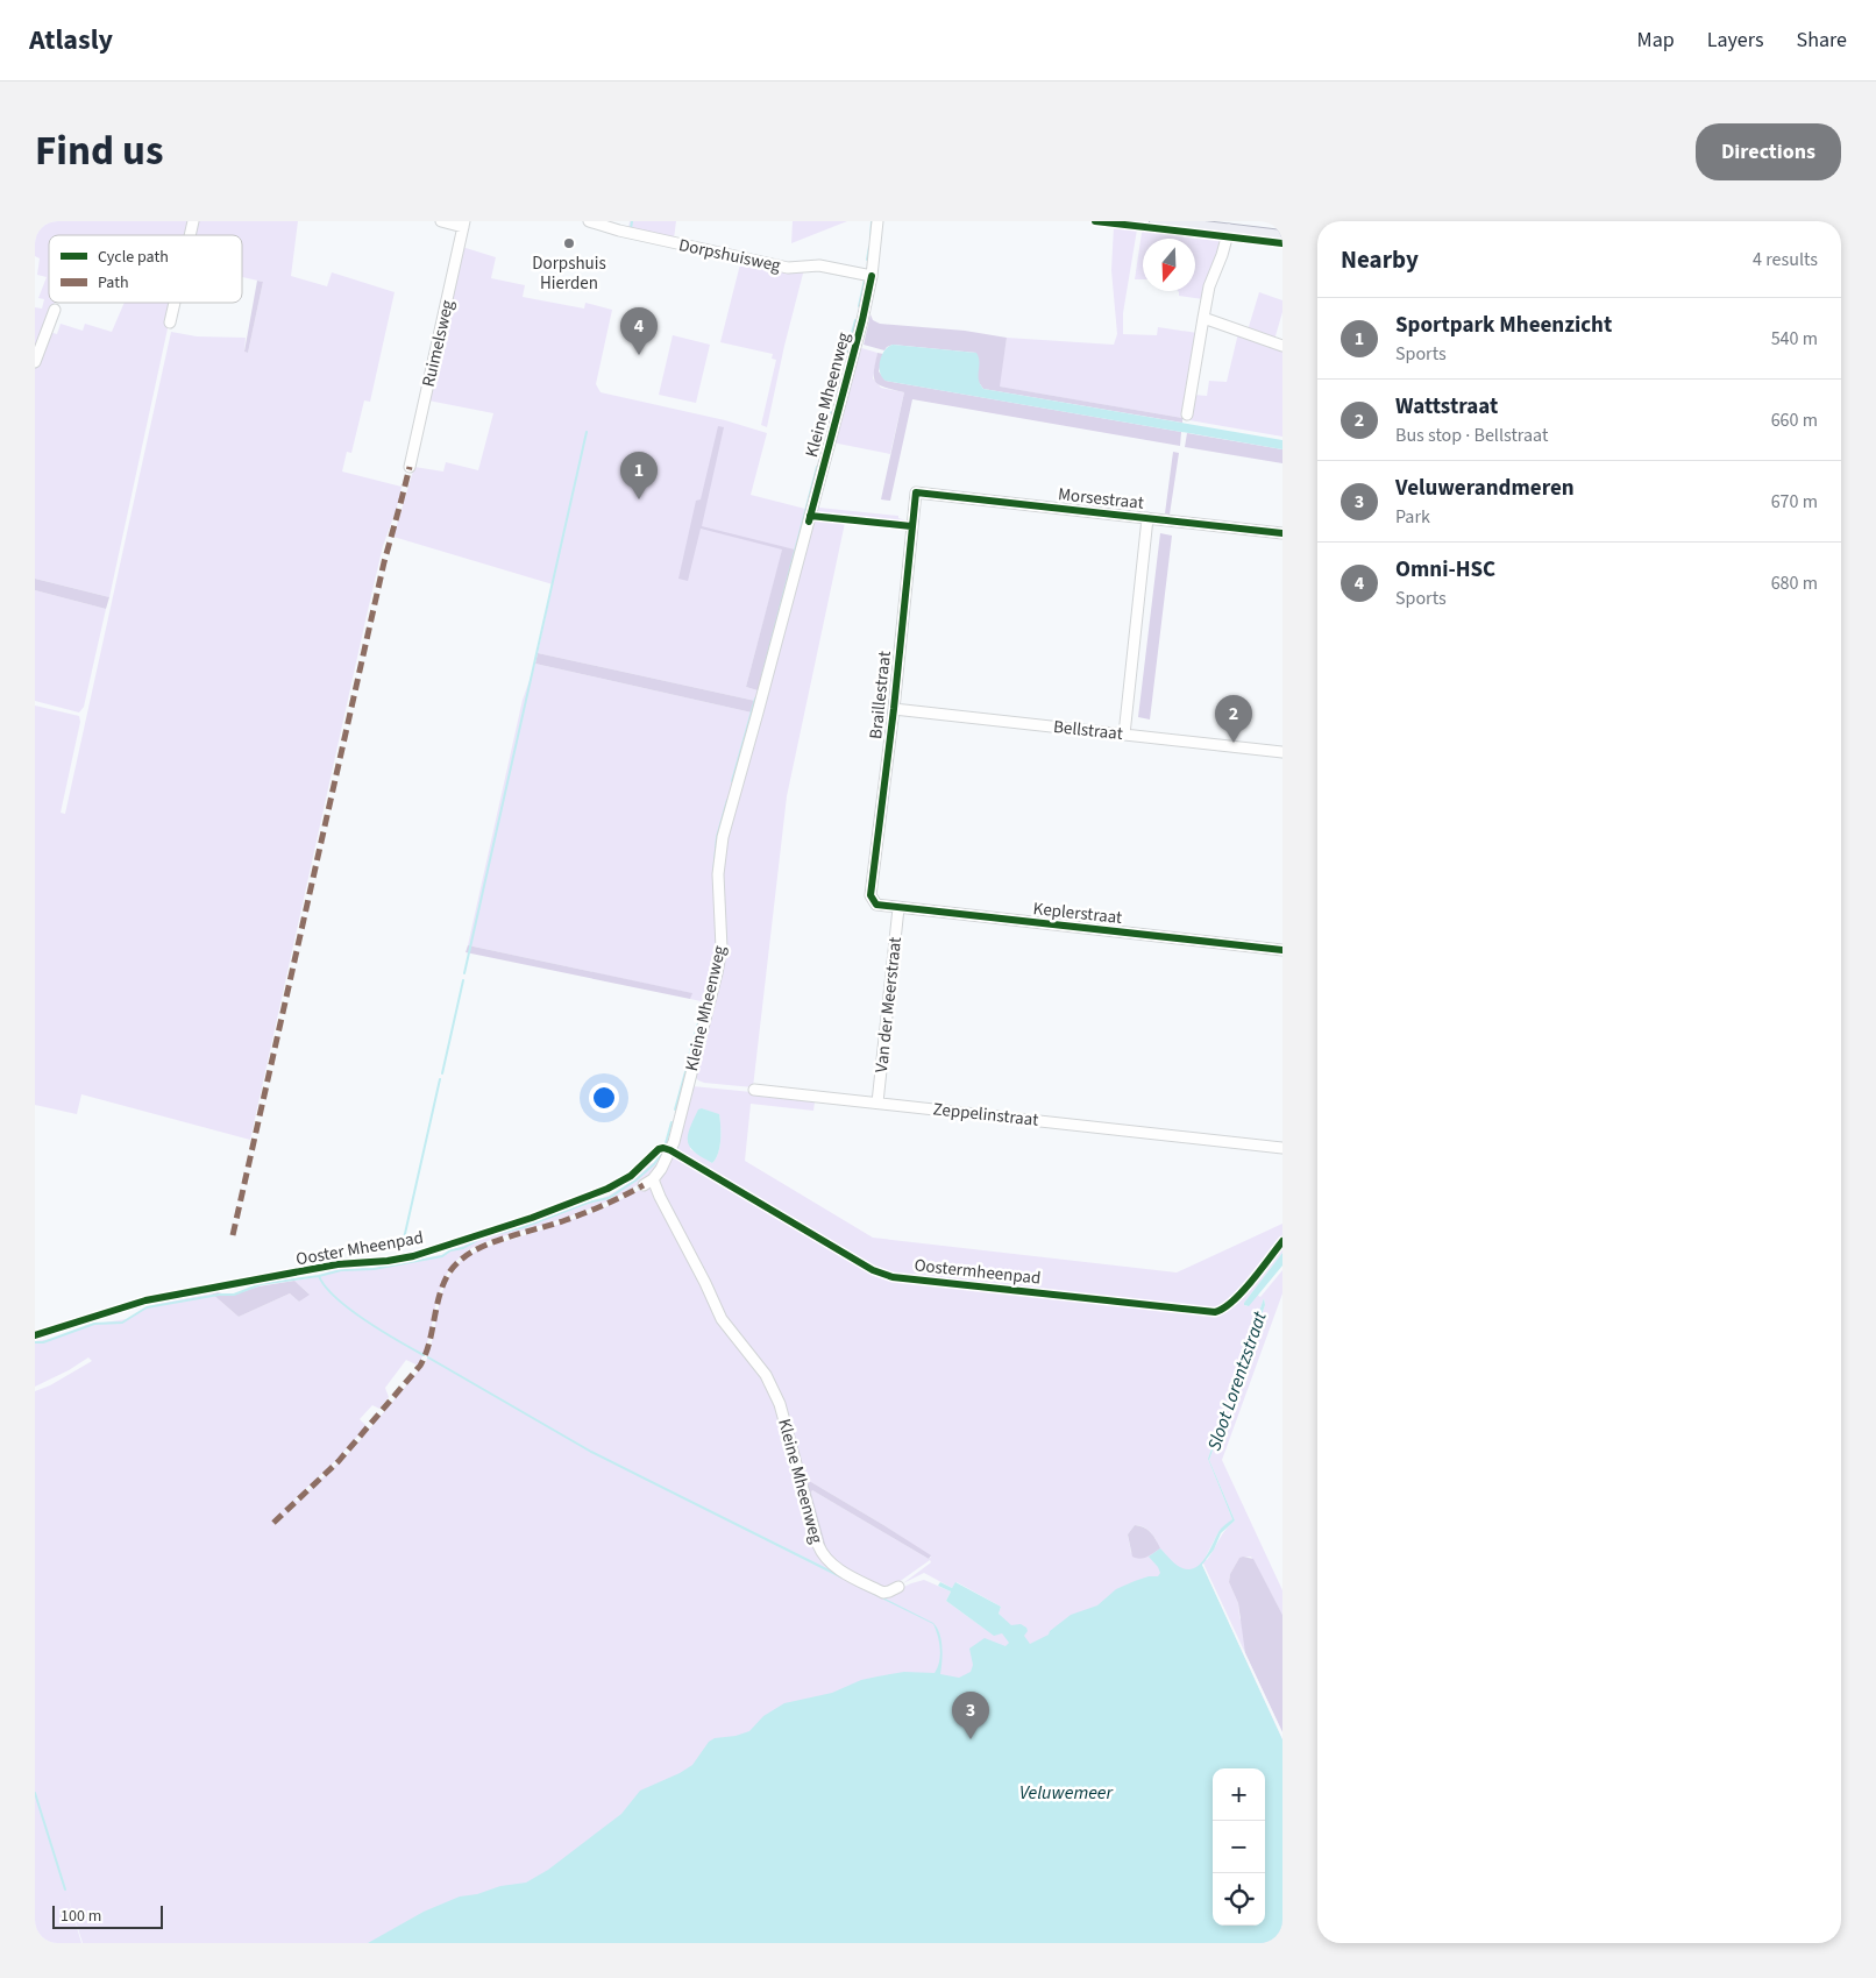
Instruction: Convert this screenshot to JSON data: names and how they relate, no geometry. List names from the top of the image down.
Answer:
{
  "streets": {
    "street": [
      "Dorpshuisweg",
      "Ruimelsweg",
      "Kleine Mheenweg",
      "Morsestraat",
      "Braillestraat",
      "Bellstraat",
      "Keplerstraat",
      "Van der Meerstraat",
      "Zeppelinstraat"
    ],
    "cycle path": ["Ooster Mheenpad"]
  },
  "crossings": [
    ["Dorpshuisweg", "Kleine Mheenweg"],
    ["Morsestraat", "Braillestraat"],
    ["Braillestraat", "Bellstraat"],
    ["Braillestraat", "Keplerstraat"],
    ["Keplerstraat", "Van der Meerstraat"],
    ["Van der Meerstraat", "Zeppelinstraat"]
  ],
  "water": ["Sloot Lorentzstraat", "Veluwemeer"],
  "places": ["Dorpshuis Hierden"],
  "legend": ["Cycle path", "Path"],
  "scale_bar": "100 m",
  "north": "bottom",
  "page": {
    "header": "Atlasly",
    "nav": ["Map", "Layers", "Share"],
    "title": "Find us",
    "buttons": "Directions",
    "heading": ["Nearby", "4 results"],
    "list": [
      {
        "mark": "1",
        "name": "Sportpark Mheenzicht",
        "note": "Sports",
        "value": "540 m"
      },
      {
        "mark": "2",
        "name": "Wattstraat",
        "note": "Bus stop · Bellstraat",
        "value": "660 m"
      },
      {
        "mark": "3",
        "name": "Veluwerandmeren",
        "note": "Park",
        "value": "670 m"
      },
      {
        "mark": "4",
        "name": "Omni-HSC",
        "note": "Sports",
        "value": "680 m"
      }
    ],
    "pins": [
      "4",
      "1",
      "2",
      "3"
    ],
    "map_buttons": ["+", "−"],
    "scale": "100 m"
  }
}
